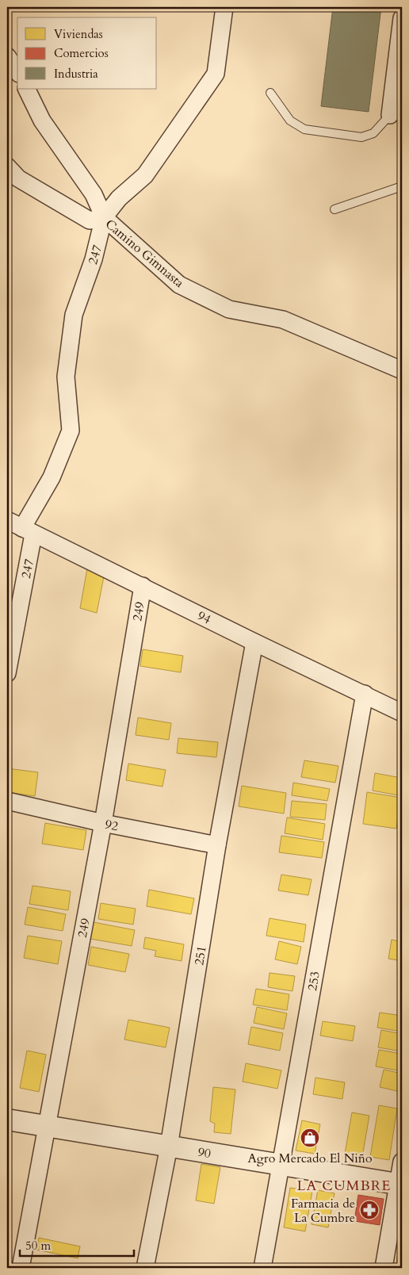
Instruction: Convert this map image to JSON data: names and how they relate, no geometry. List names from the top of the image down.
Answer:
{
  "streets": {
    "street": [
      "Camino Gimnasta",
      "247",
      "249",
      "94",
      "92",
      "251",
      "253",
      "90"
    ]
  },
  "crossings": [
    ["Camino Gimnasta", "247"],
    ["247", "94"],
    ["249", "94"],
    ["249", "92"],
    ["249", "90"],
    ["94", "251"],
    ["94", "253"],
    ["92", "251"],
    ["251", "90"],
    ["253", "90"]
  ],
  "districts": ["LA CUMBRE"],
  "places": {
    "shop": ["Agro Mercado El Niño"],
    "pharmacy": ["Farmacia de La Cumbre"]
  },
  "legend": ["Viviendas", "Comercios", "Industria"],
  "scale_bar": "50 m"
}
